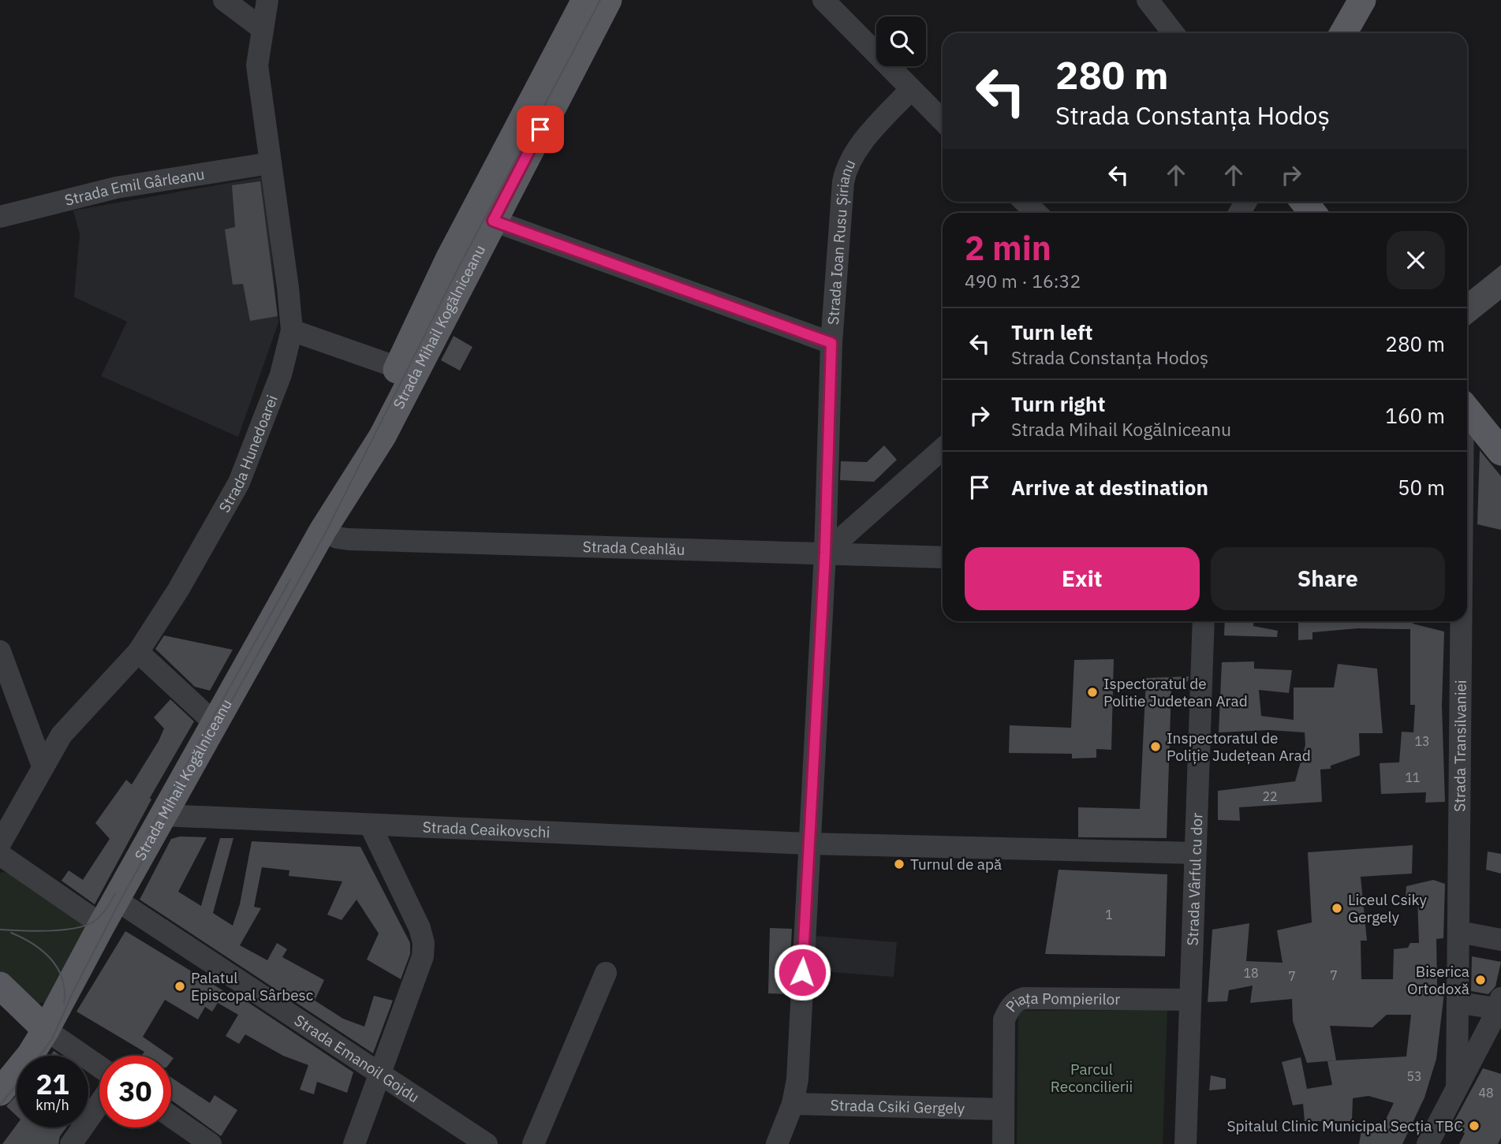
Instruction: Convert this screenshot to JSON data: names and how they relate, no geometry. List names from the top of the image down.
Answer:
{
  "streets": {
    "main road": ["Strada Mihail Kogălniceanu"],
    "street": [
      "Strada Emil Gârleanu",
      "Strada Ioan Rusu Șirianu",
      "Strada Hunedoarei",
      "Strada Ceahlău",
      "Strada Transilvaniei",
      "Strada Ceaikovschi",
      "Strada Vârful cu dor",
      "Piața Pompierilor",
      "Strada Emanoil Gojdu",
      "Strada Csiki Gergely"
    ]
  },
  "crossings": [
    ["Strada Emil Gârleanu", "Strada Hunedoarei"],
    ["Strada Ioan Rusu Șirianu", "Strada Ceahlău"],
    ["Strada Ioan Rusu Șirianu", "Strada Ceaikovschi"],
    ["Strada Ioan Rusu Șirianu", "Strada Csiki Gergely"],
    ["Strada Mihail Kogălniceanu", "Strada Ceahlău"],
    ["Strada Mihail Kogălniceanu", "Strada Ceaikovschi"],
    ["Strada Mihail Kogălniceanu", "Strada Emanoil Gojdu"],
    ["Strada Ceaikovschi", "Strada Vârful cu dor"],
    ["Strada Vârful cu dor", "Piața Pompierilor"],
    ["Piața Pompierilor", "Strada Csiki Gergely"]
  ],
  "parks": ["Parcul Reconcilierii"],
  "places": [
    "Ispectoratul de Politie Judetean Arad",
    "Inspectoratul de Poliție Județean Arad",
    "Turnul de apă",
    "Liceul Csiky Gergely",
    "Biserica Ortodoxă",
    "Palatul Episcopal Sârbesc",
    "Spitalul Clinic Municipal Secția TBC"
  ],
  "house_numbers": [
    "13",
    "11",
    "22",
    "1",
    "18",
    "7",
    "7",
    "53",
    "48"
  ],
  "page": {
    "turn": ["280 m", "Strada Constanța Hodoș"],
    "heading": ["2 min", "490 m · 16:32"],
    "list": [
      {
        "name": "Turn left",
        "note": "Strada Constanța Hodoș",
        "value": "280 m"
      },
      {
        "name": "Turn right",
        "note": "Strada Mihail Kogălniceanu",
        "value": "160 m"
      },
      {
        "name": "Arrive at destination",
        "value": "50 m"
      }
    ],
    "buttons": ["Exit", "Share"],
    "speed": "21 km/h",
    "limit": "30"
  }
}
